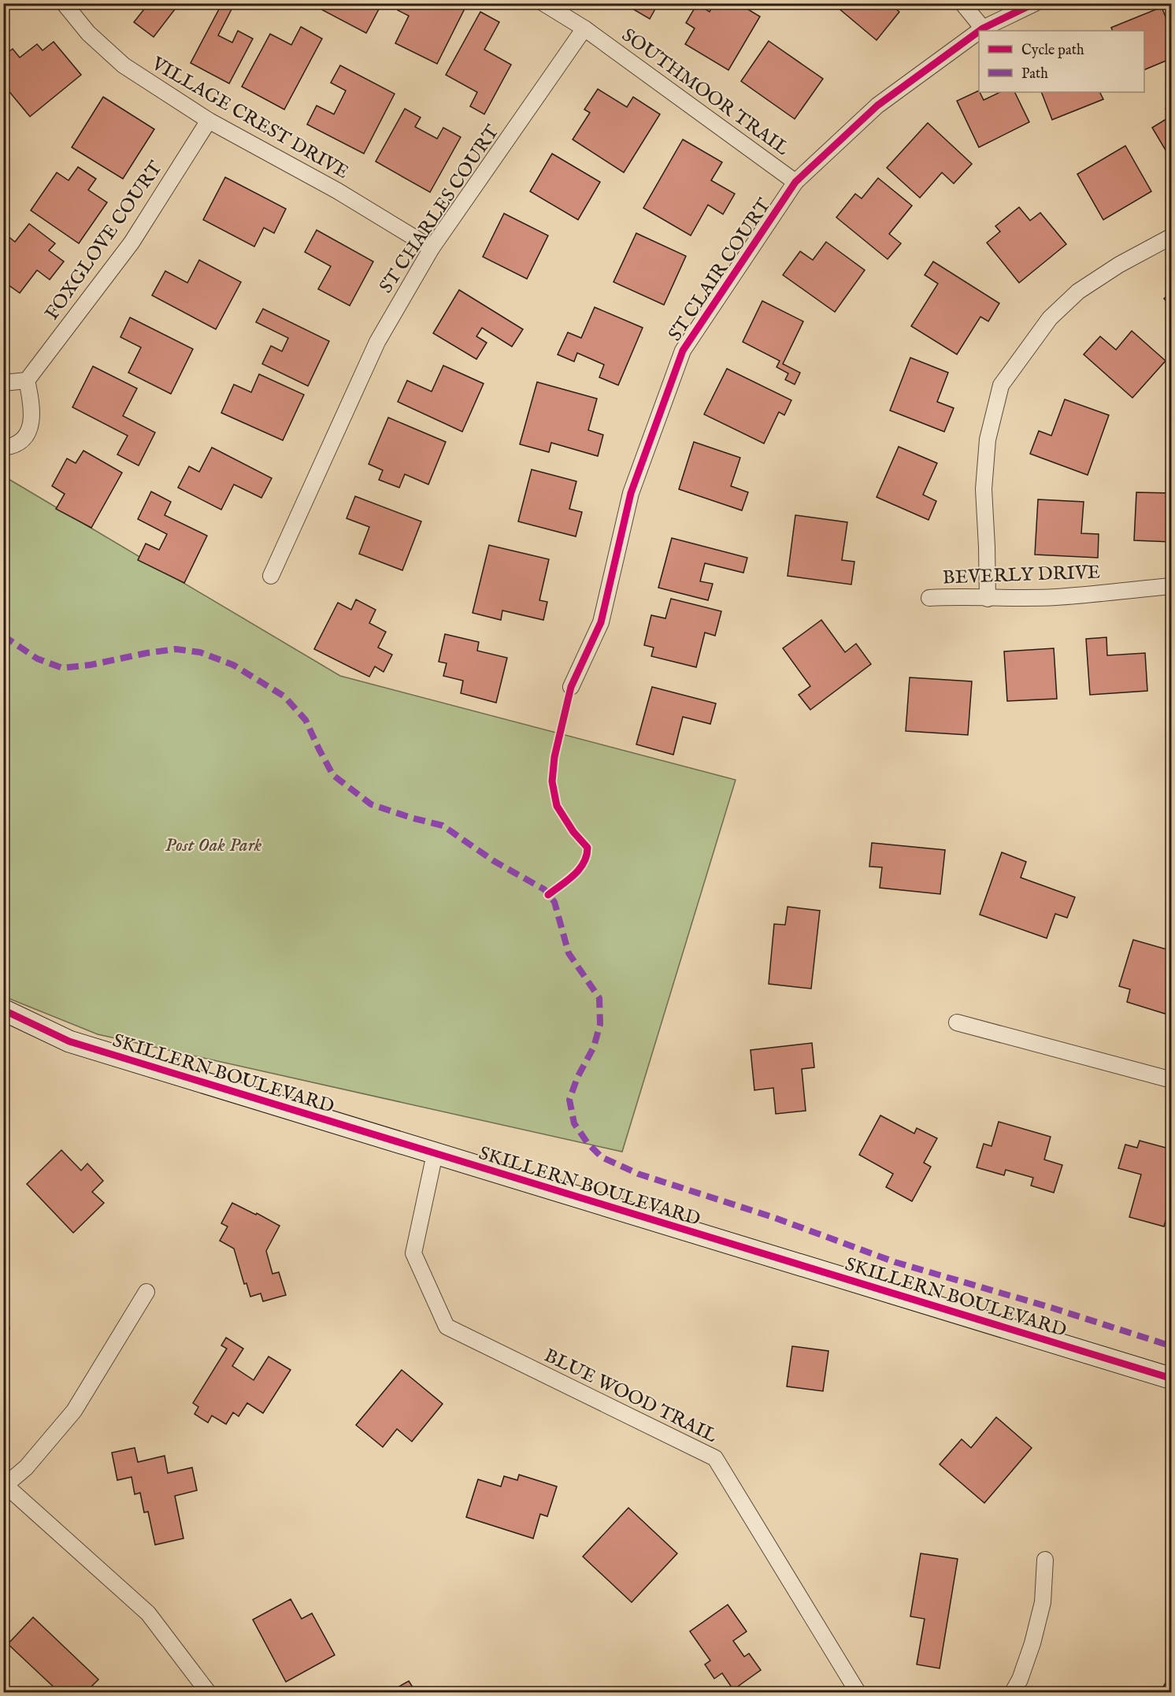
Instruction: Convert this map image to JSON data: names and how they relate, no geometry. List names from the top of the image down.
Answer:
{
  "streets": {
    "street": [
      "SOUTHMOOR TRAIL",
      "VILLAGE CREST DRIVE",
      "ST CHARLES COURT",
      "FOXGLOVE COURT",
      "ST CLAIR COURT",
      "BEVERLY DRIVE",
      "SKILLERN BOULEVARD",
      "BLUE WOOD TRAIL"
    ]
  },
  "crossings": [
    ["SOUTHMOOR TRAIL", "ST CHARLES COURT"],
    ["SOUTHMOOR TRAIL", "ST CLAIR COURT"],
    ["VILLAGE CREST DRIVE", "ST CHARLES COURT"],
    ["VILLAGE CREST DRIVE", "FOXGLOVE COURT"],
    ["SKILLERN BOULEVARD", "BLUE WOOD TRAIL"]
  ],
  "parks": ["Post Oak Park"],
  "legend": ["Cycle path", "Path"]
}
